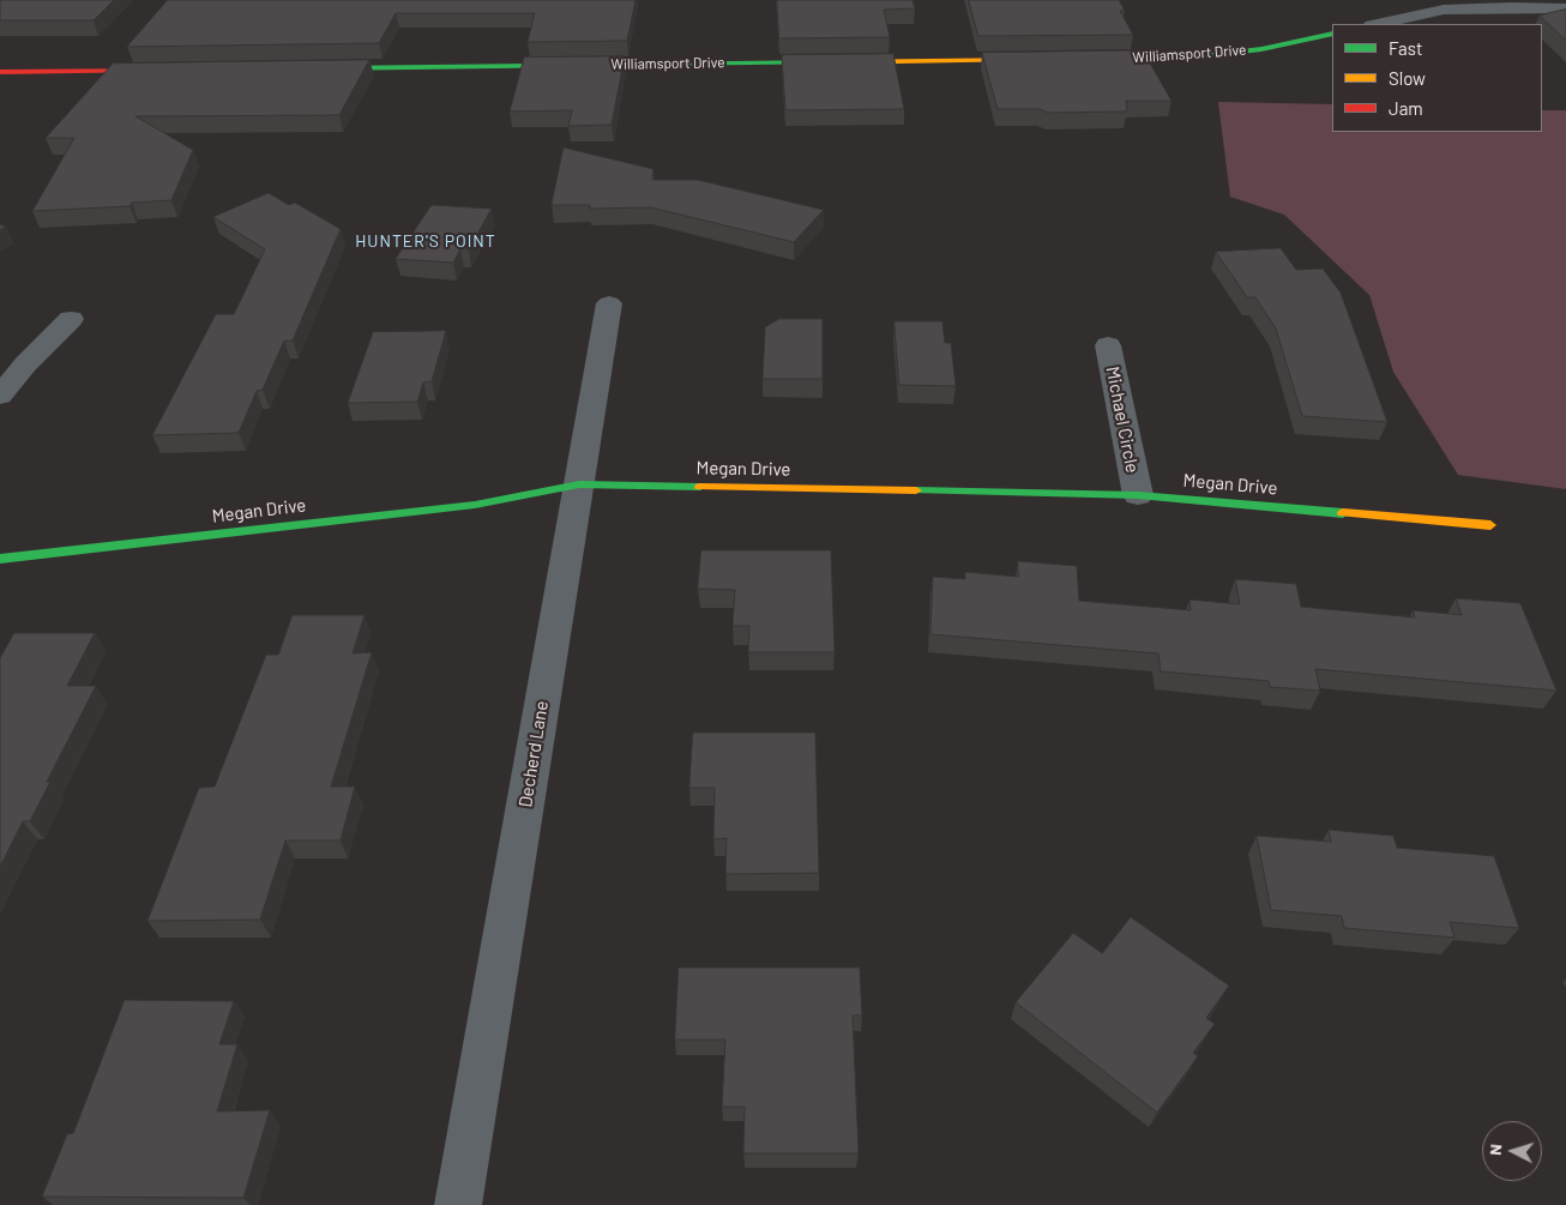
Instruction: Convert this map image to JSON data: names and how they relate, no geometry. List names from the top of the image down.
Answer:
{
  "streets": {
    "street": [
      "Williamsport Drive",
      "Michael Circle",
      "Megan Drive",
      "Decherd Lane"
    ]
  },
  "crossings": [
    ["Michael Circle", "Megan Drive"],
    ["Megan Drive", "Decherd Lane"]
  ],
  "districts": ["HUNTER'S POINT"],
  "legend": ["Fast", "Slow", "Jam"],
  "north": "left"
}
